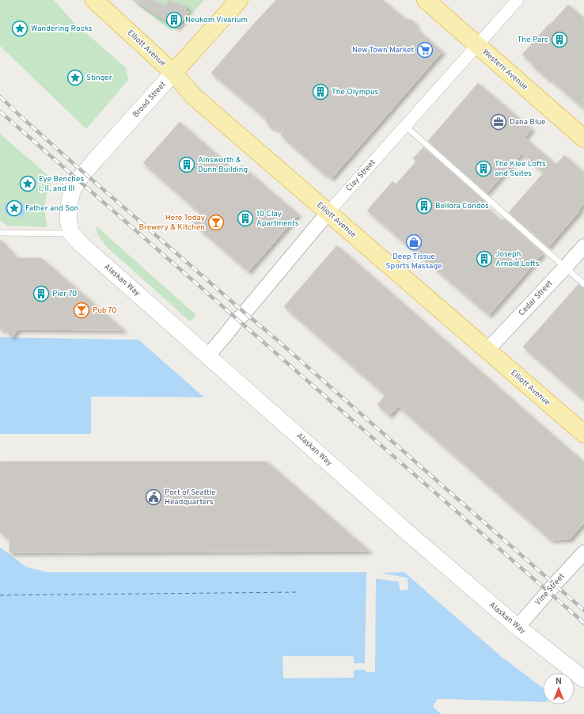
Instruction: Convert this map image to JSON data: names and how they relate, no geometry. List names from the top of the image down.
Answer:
{
  "streets": {
    "main road": [
      "Elliott Avenue",
      "Western Avenue",
      "Broad Street",
      "Alaskan Way"
    ],
    "street": ["Clay Street", "Cedar Street", "Vine Street"]
  },
  "crossings": [
    ["Elliott Avenue", "Broad Street"],
    ["Elliott Avenue", "Clay Street"],
    ["Elliott Avenue", "Cedar Street"],
    ["Western Avenue", "Clay Street"],
    ["Broad Street", "Alaskan Way"],
    ["Clay Street", "Alaskan Way"],
    ["Alaskan Way", "Vine Street"]
  ],
  "places": {
    "building": [
      "Neukom Vivarium",
      "The Parc",
      "The Olympus",
      "Ainsworth & Dunn Building",
      "The Klee Lofts and Suites",
      "Bellora Condos",
      "10 Clay Apartments",
      "Joseph Arnold Lofts",
      "Pier 70"
    ],
    "place": [
      "Wandering Rocks",
      "Stinger",
      "Eye Benches I, II, and III",
      "Father and Son"
    ],
    "supermarket": ["New Town Market"],
    "office": ["Dana Blue"],
    "bar": ["Here Today Brewery & Kitchen", "Pub 70"],
    "shop": ["Deep Tissue Sports Massage"],
    "public building": ["Port of Seattle Headquarters"]
  },
  "north": "top"
}
